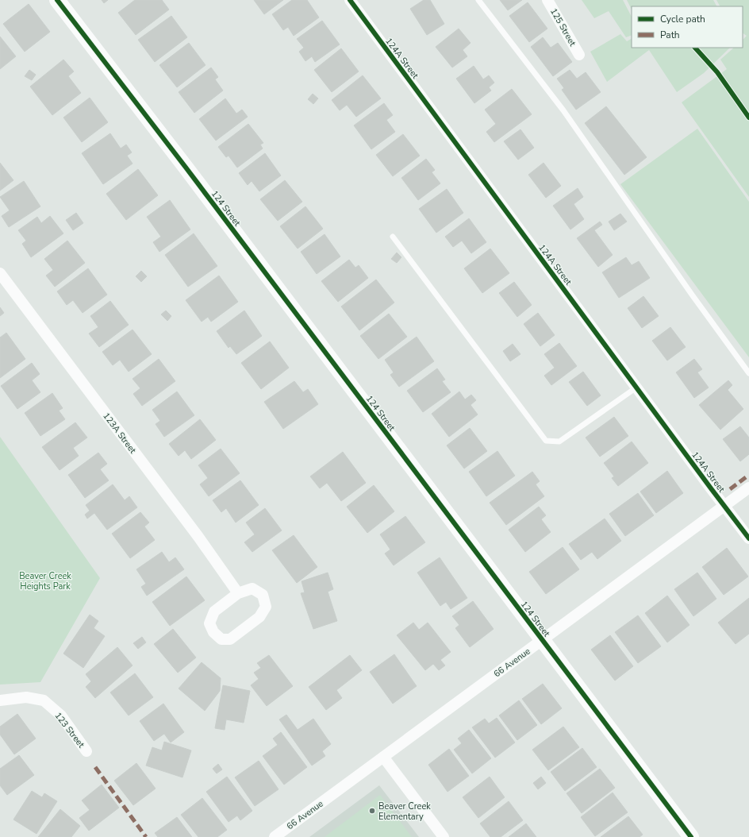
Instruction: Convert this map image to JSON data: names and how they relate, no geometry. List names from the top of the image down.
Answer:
{
  "streets": {
    "street": [
      "125 Street",
      "124A Street",
      "124 Street",
      "123A Street",
      "66 Avenue",
      "123 Street"
    ]
  },
  "crossings": [
    ["124A Street", "66 Avenue"],
    ["124 Street", "66 Avenue"]
  ],
  "parks": ["Beaver Creek Heights Park"],
  "places": ["Beaver Creek Elementary"],
  "legend": ["Cycle path", "Path"]
}
